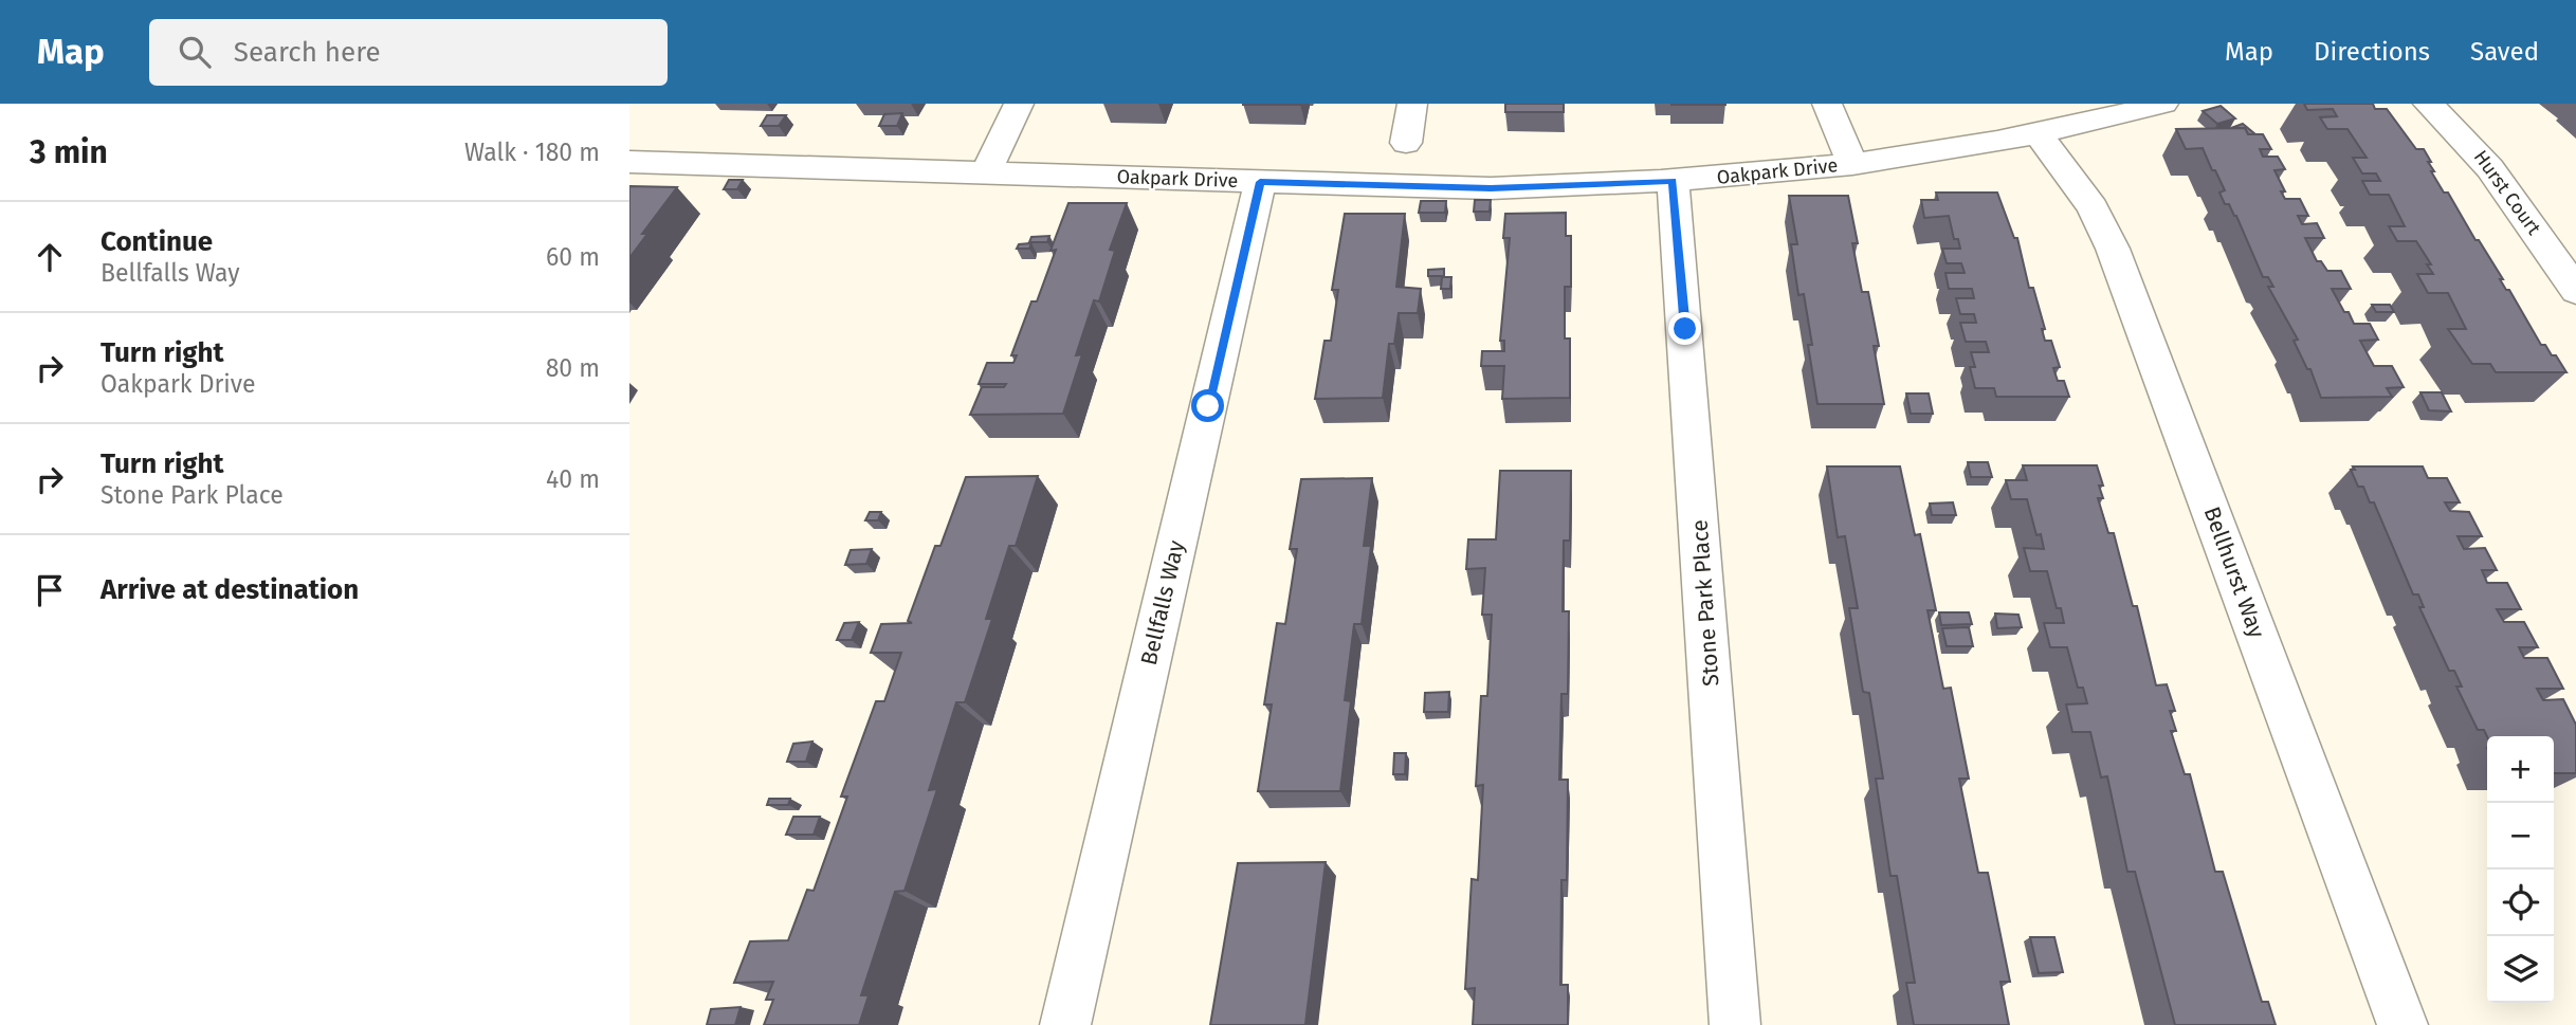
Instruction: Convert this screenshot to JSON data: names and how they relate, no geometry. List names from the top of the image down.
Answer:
{
  "streets": {
    "street": [
      "Oakpark Drive",
      "Hurst Court",
      "Bellhurst Way",
      "Bellfalls Way",
      "Stone Park Place"
    ]
  },
  "crossings": [
    ["Oakpark Drive", "Bellhurst Way"],
    ["Oakpark Drive", "Bellfalls Way"],
    ["Oakpark Drive", "Stone Park Place"]
  ],
  "page": {
    "header": "Map",
    "search": "Search here",
    "nav": ["Map", "Directions", "Saved"],
    "heading": ["3 min", "Walk · 180 m"],
    "list": [
      ["Continue", "Bellfalls Way", "60 m"],
      ["Turn right", "Oakpark Drive", "80 m"],
      ["Turn right", "Stone Park Place", "40 m"],
      "Arrive at destination"
    ],
    "map_buttons": ["+", "−"]
  }
}
